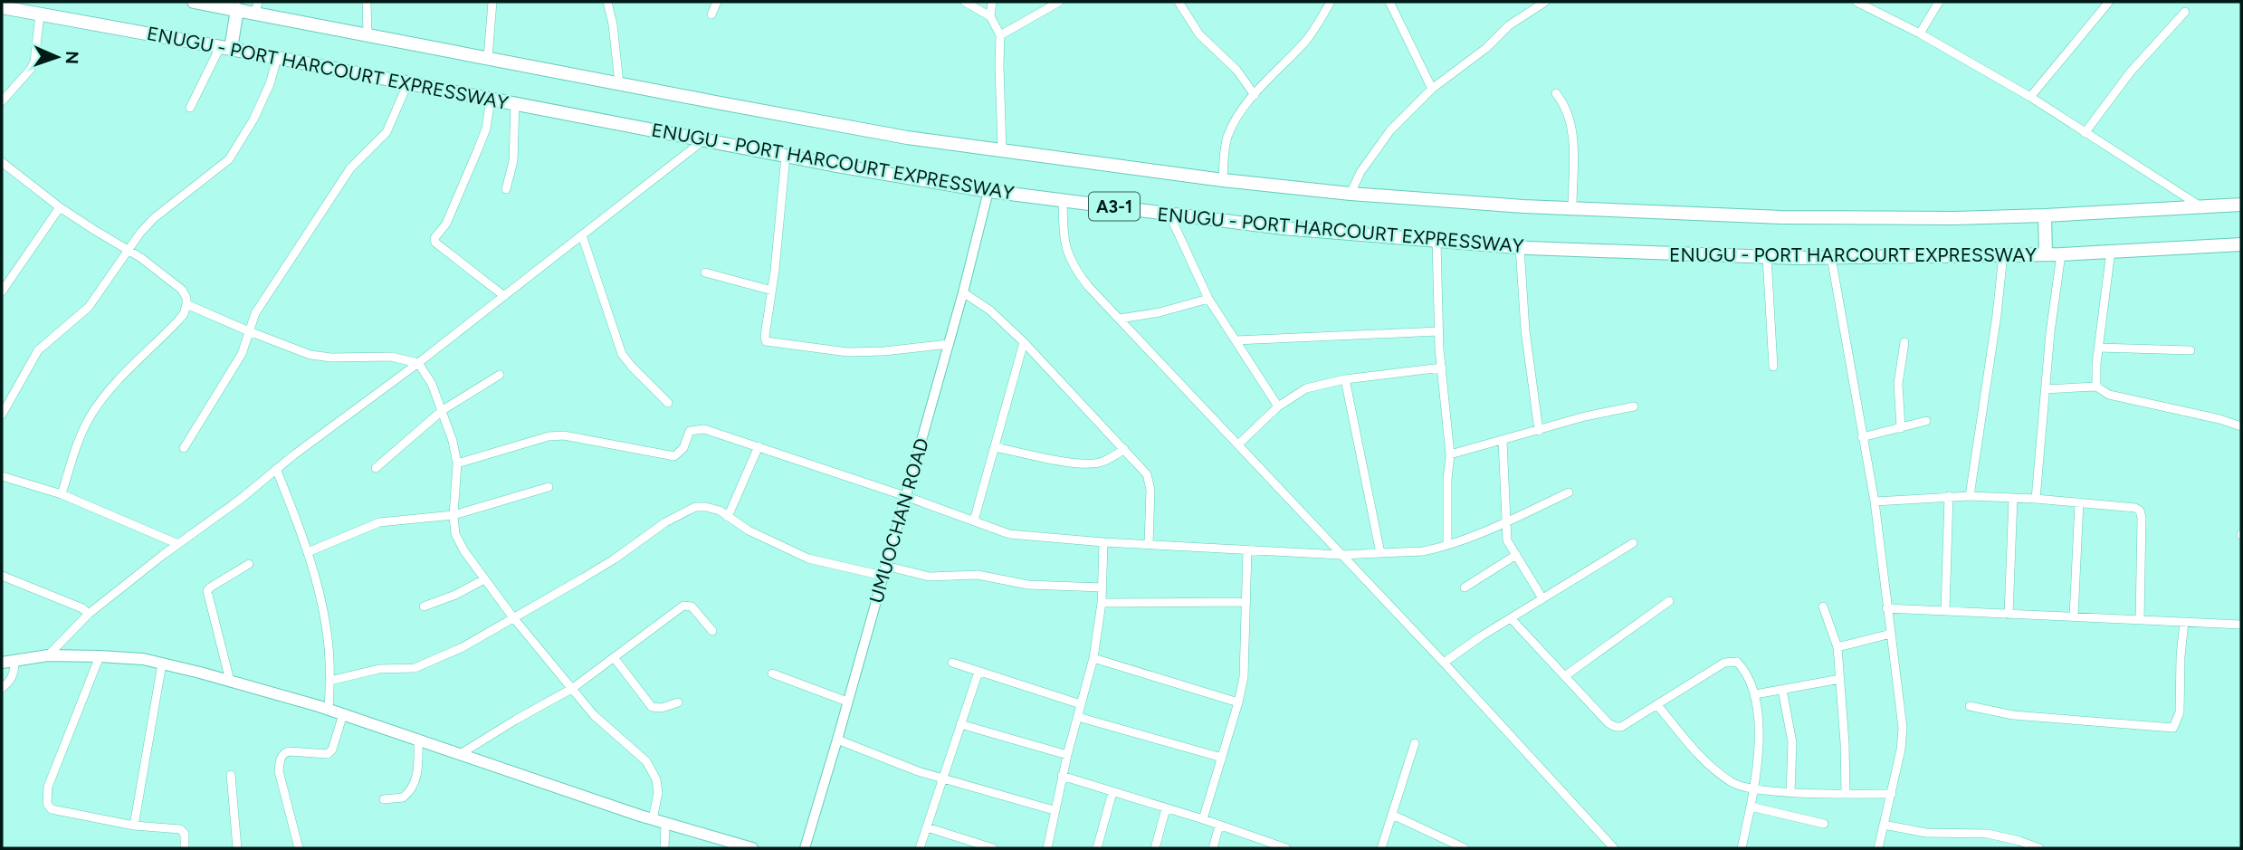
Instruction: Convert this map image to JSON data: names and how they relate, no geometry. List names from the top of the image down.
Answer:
{
  "streets": {
    "highway": ["ENUGU - PORT HARCOURT EXPRESSWAY", "A3-1"],
    "street": ["UMUOCHAN ROAD"]
  },
  "crossings": [
    ["ENUGU - PORT HARCOURT EXPRESSWAY", "UMUOCHAN ROAD"]
  ],
  "north": "right"
}
